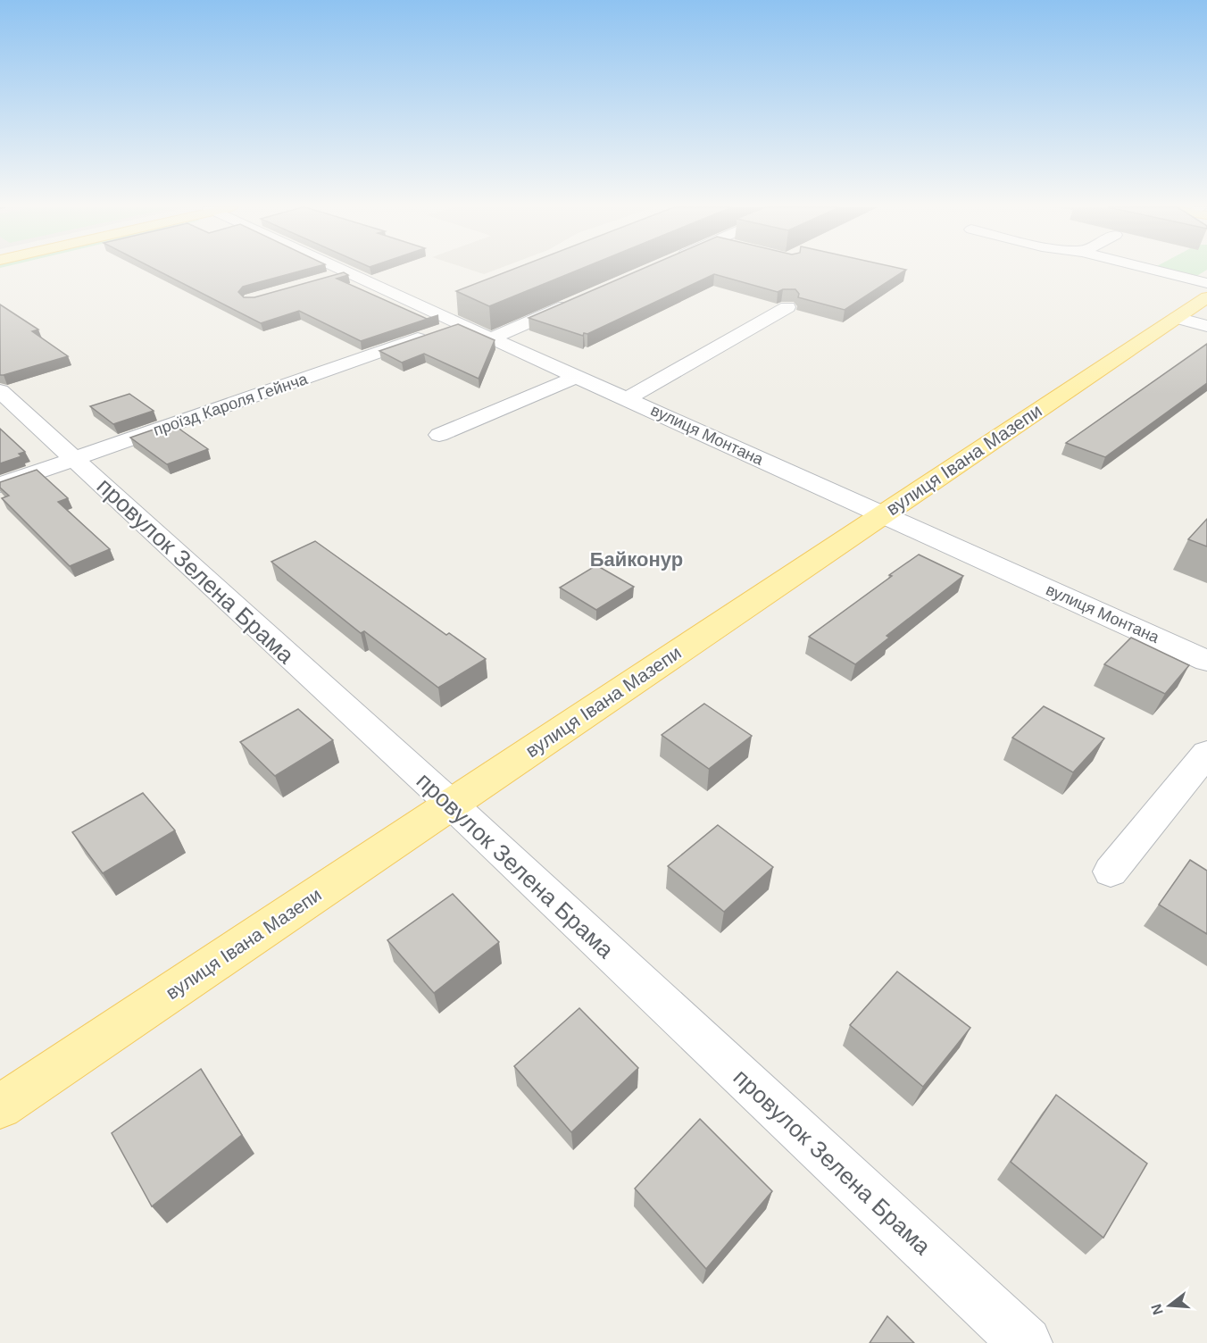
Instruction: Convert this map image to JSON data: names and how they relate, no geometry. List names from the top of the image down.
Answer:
{
  "streets": {
    "main road": ["вулиця Івана Мазепи"],
    "street": ["проїзд Кароля Гейнча", "вулиця Монтана", "провулок Зелена Брама"]
  },
  "crossings": [
    ["проїзд Кароля Гейнча", "вулиця Монтана"],
    ["проїзд Кароля Гейнча", "провулок Зелена Брама"],
    ["вулиця Монтана", "вулиця Івана Мазепи"],
    ["вулиця Івана Мазепи", "провулок Зелена Брама"]
  ],
  "districts": ["Байконур"],
  "north": "left"
}
